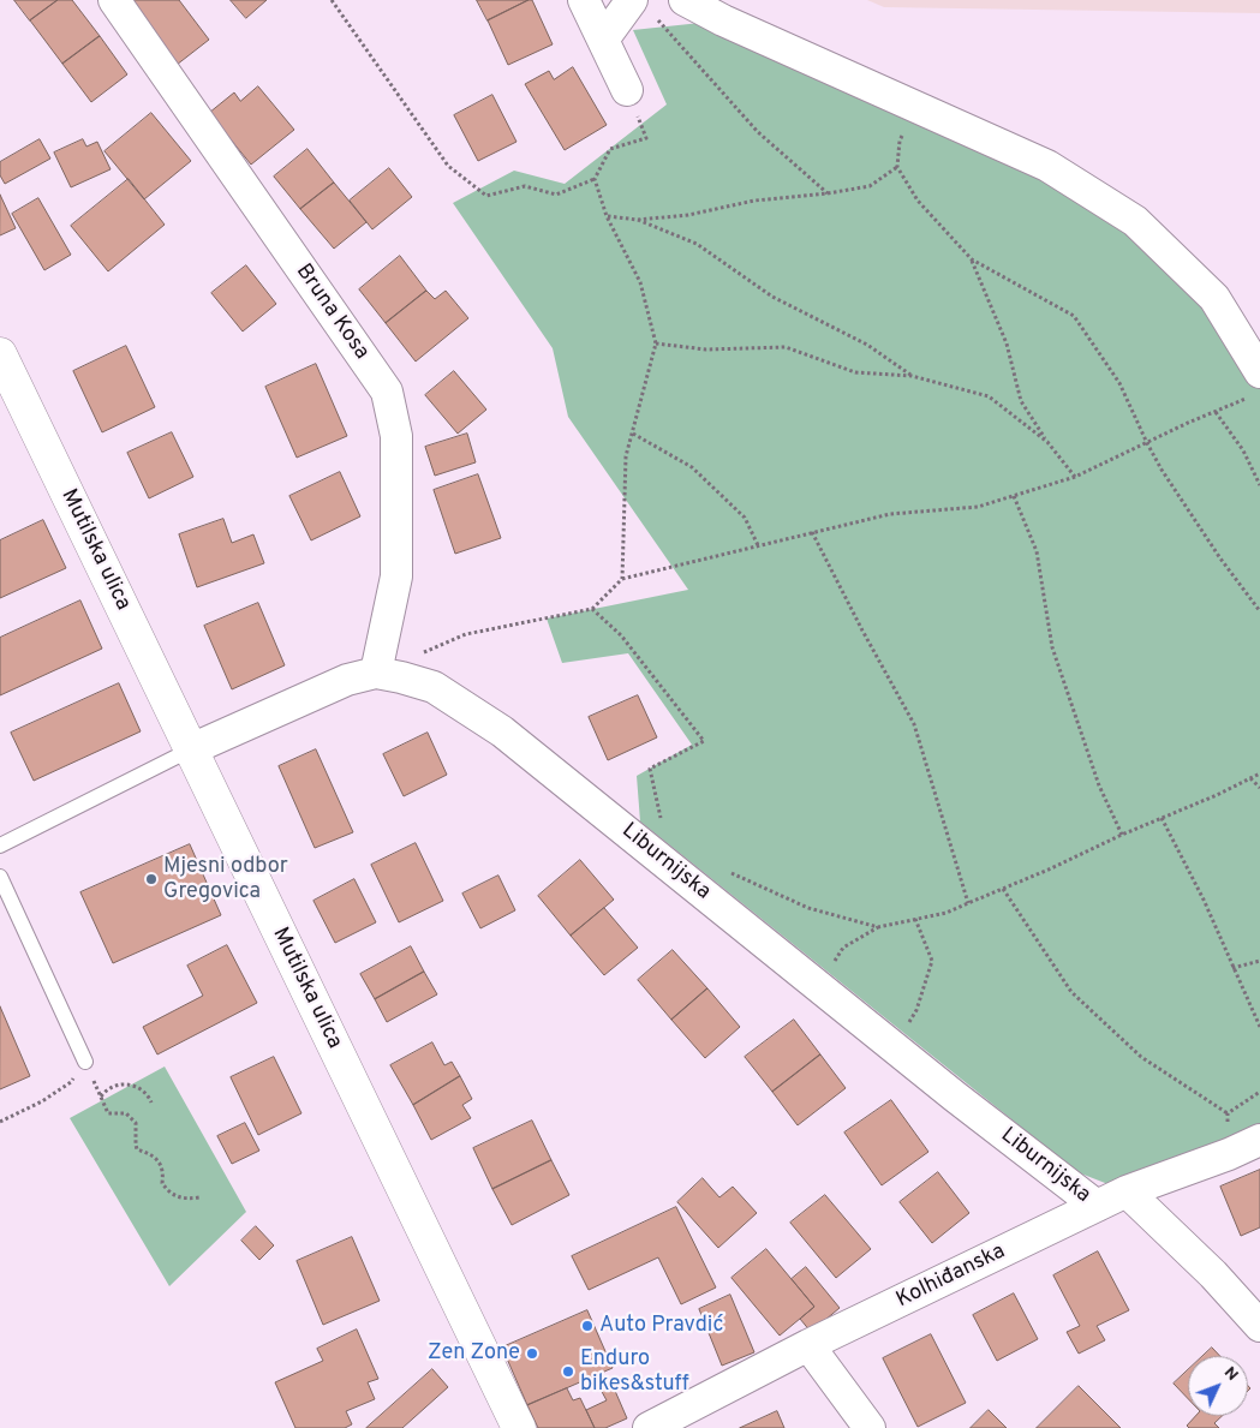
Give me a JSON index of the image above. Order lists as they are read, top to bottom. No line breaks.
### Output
{"streets":{"main road":["Mutilska ulica"],"street":["Bruna Kosa","Liburnijska","Kolhiđanska"]},"crossings":[["Bruna Kosa","Liburnijska"],["Mutilska ulica","Liburnijska"],["Liburnijska","Kolhiđanska"]],"places":["Mjesni odbor Gregovica","Auto Pravdić","Zen Zone","Enduro bikes&stuff"],"north":"top right"}
